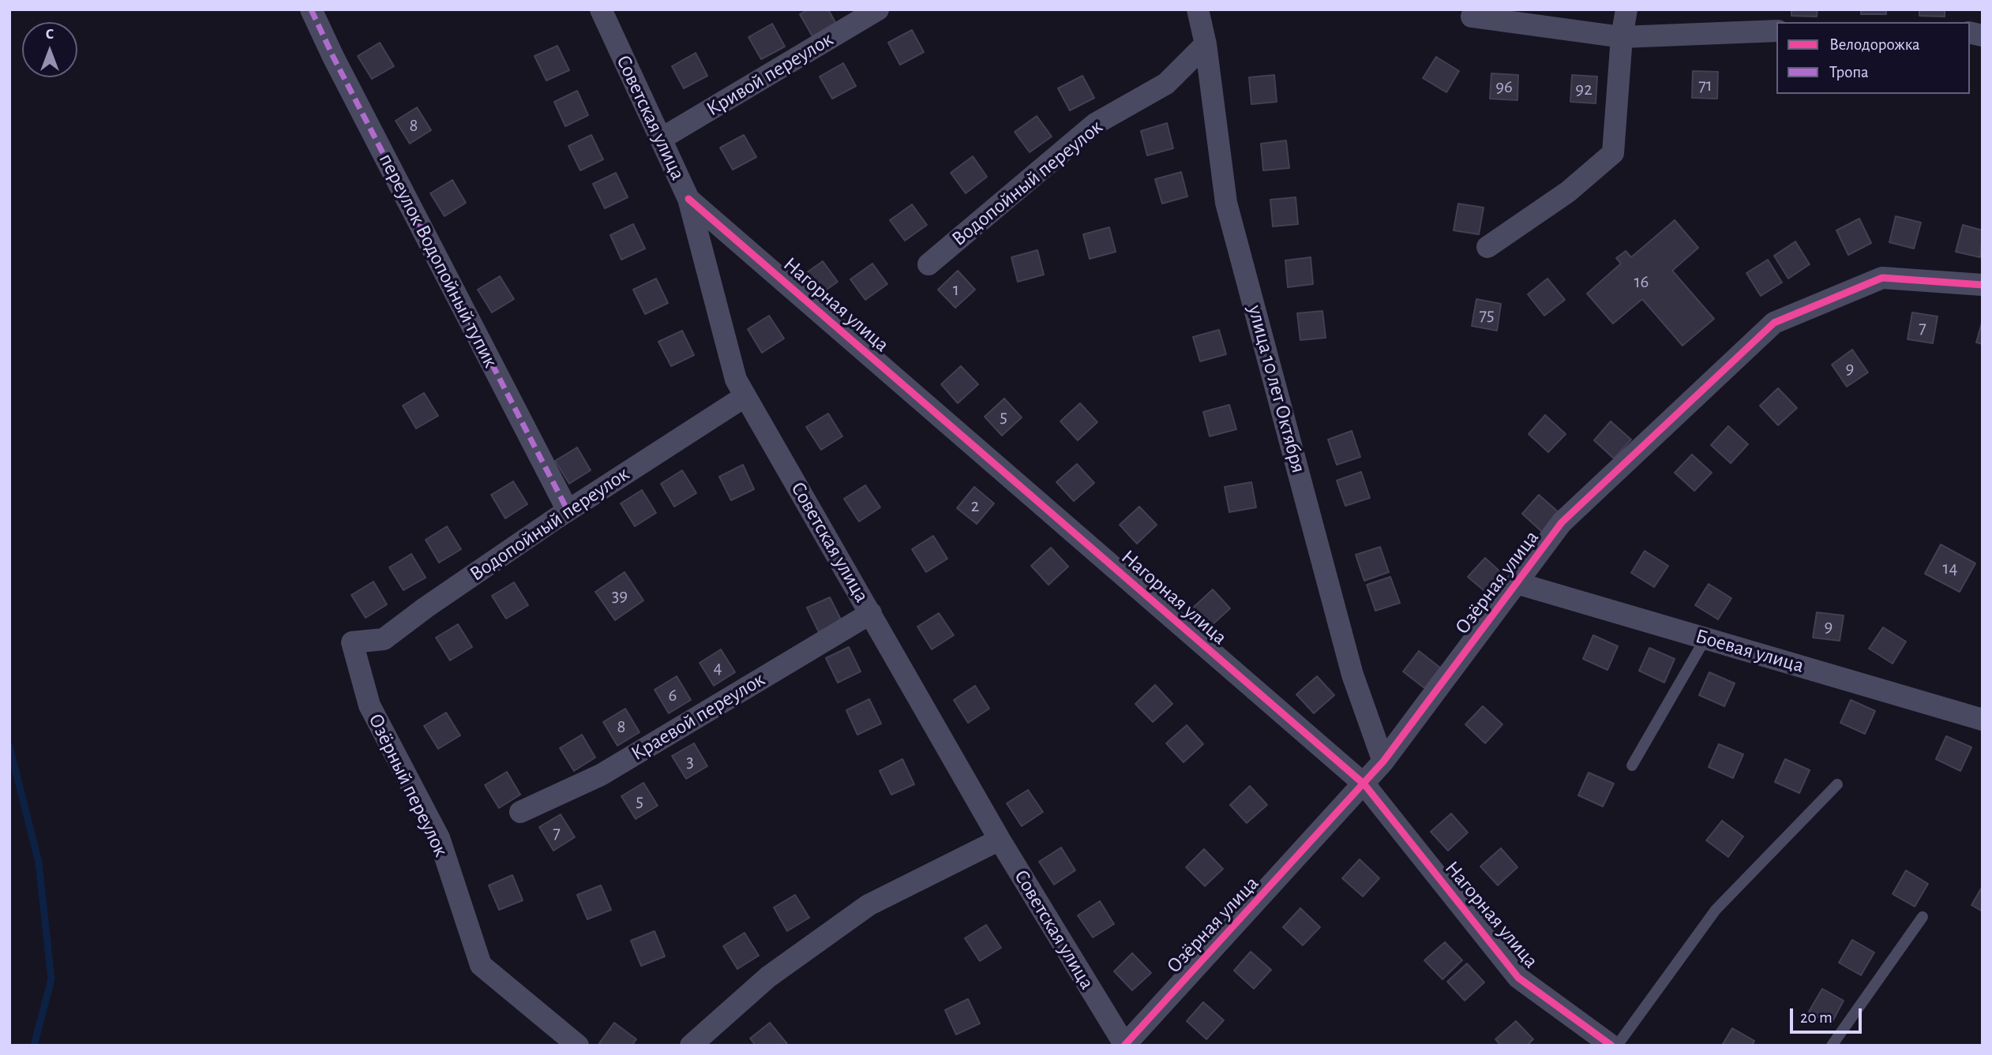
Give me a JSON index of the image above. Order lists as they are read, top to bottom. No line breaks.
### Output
{"streets":{"street":["Кривой переулок","Советская улица","Водопойный переулок","переулок Водопойный тупик","Нагорная улица","улица 10 лет Октября","Озёрная улица","Боевая улица","Краевой переулок","Озёрный переулок"]},"crossings":[["Кривой переулок","Советская улица"],["Советская улица","Водопойный переулок"],["Советская улица","Нагорная улица"],["Советская улица","Озёрная улица"],["Советская улица","Краевой переулок"],["Водопойный переулок","переулок Водопойный тупик"],["Водопойный переулок","улица 10 лет Октября"],["Водопойный переулок","Озёрный переулок"],["Нагорная улица","Озёрная улица"],["улица 10 лет Октября","Озёрная улица"],["Озёрная улица","Боевая улица"]],"house_numbers":["71","96","92","8","16","1","75","7","9","5","2","14","39","9","4","6","8","3","5","7"],"legend":["Велодорожка","Тропа"],"scale_bar":"20 m","north":"top"}
